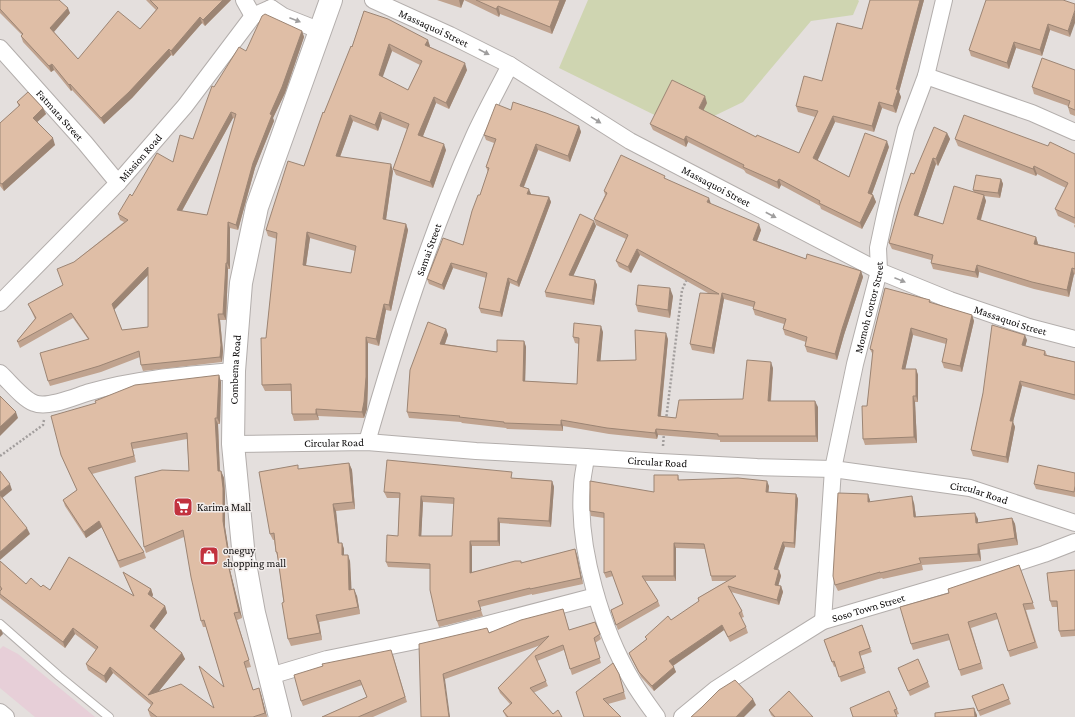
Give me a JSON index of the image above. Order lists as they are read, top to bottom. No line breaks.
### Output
{"streets":{"street":["Massaquoi Street","Fatmata Street","Mission Road","Samai Street","Momoh Gottor Street","Combema Road","Circular Road","Soso Town Street"]},"crossings":[["Massaquoi Street","Samai Street"],["Massaquoi Street","Momoh Gottor Street"],["Fatmata Street","Mission Road"],["Samai Street","Circular Road"],["Momoh Gottor Street","Circular Road"],["Momoh Gottor Street","Soso Town Street"],["Combema Road","Circular Road"]],"one_way":["Massaquoi Street"],"places":{"supermarket":["Karima Mall"],"shop":["oneguy shopping mall"]}}
